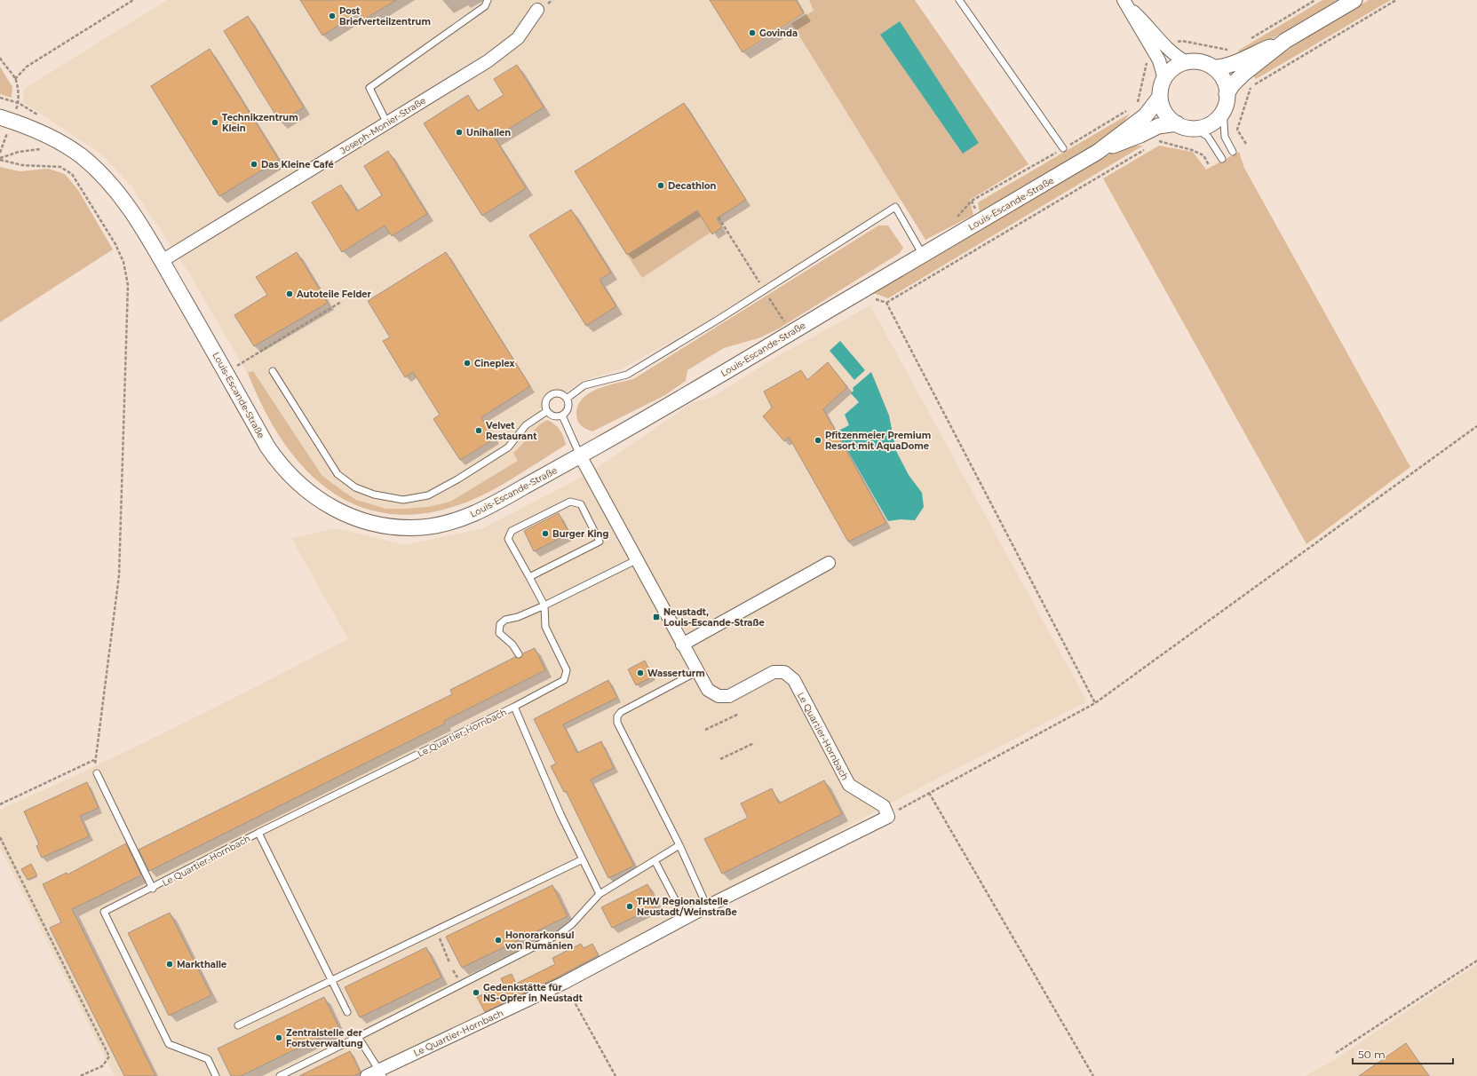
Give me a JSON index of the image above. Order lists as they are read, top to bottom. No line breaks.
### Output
{"streets":{"street":["Joseph-Monier-Straße","Louis-Escande-Straße","Le Quartier-Hornbach"]},"crossings":[["Joseph-Monier-Straße","Louis-Escande-Straße"],["Louis-Escande-Straße","Le Quartier-Hornbach"]],"places":{"other":["Post Briefverteilzentrum","Govinda","Technikzentrum Klein","Unihallen","Das Kleine Café","Decathlon","Autoteile Felder","Cineplex","Velvet Restaurant","Pfitzenmeier Premium Resort mit AquaDome","Burger King","Wasserturm","THW Regionalstelle Neustadt/Weinstraße","Honorarkonsul von Rumänien","Markthalle","Gedenkstätte für NS-Opfer in Neustadt","Zentralstelle der Forstverwaltung"],"transit":["Neustadt, Louis-Escande-Straße"]},"scale_bar":"50 m"}
